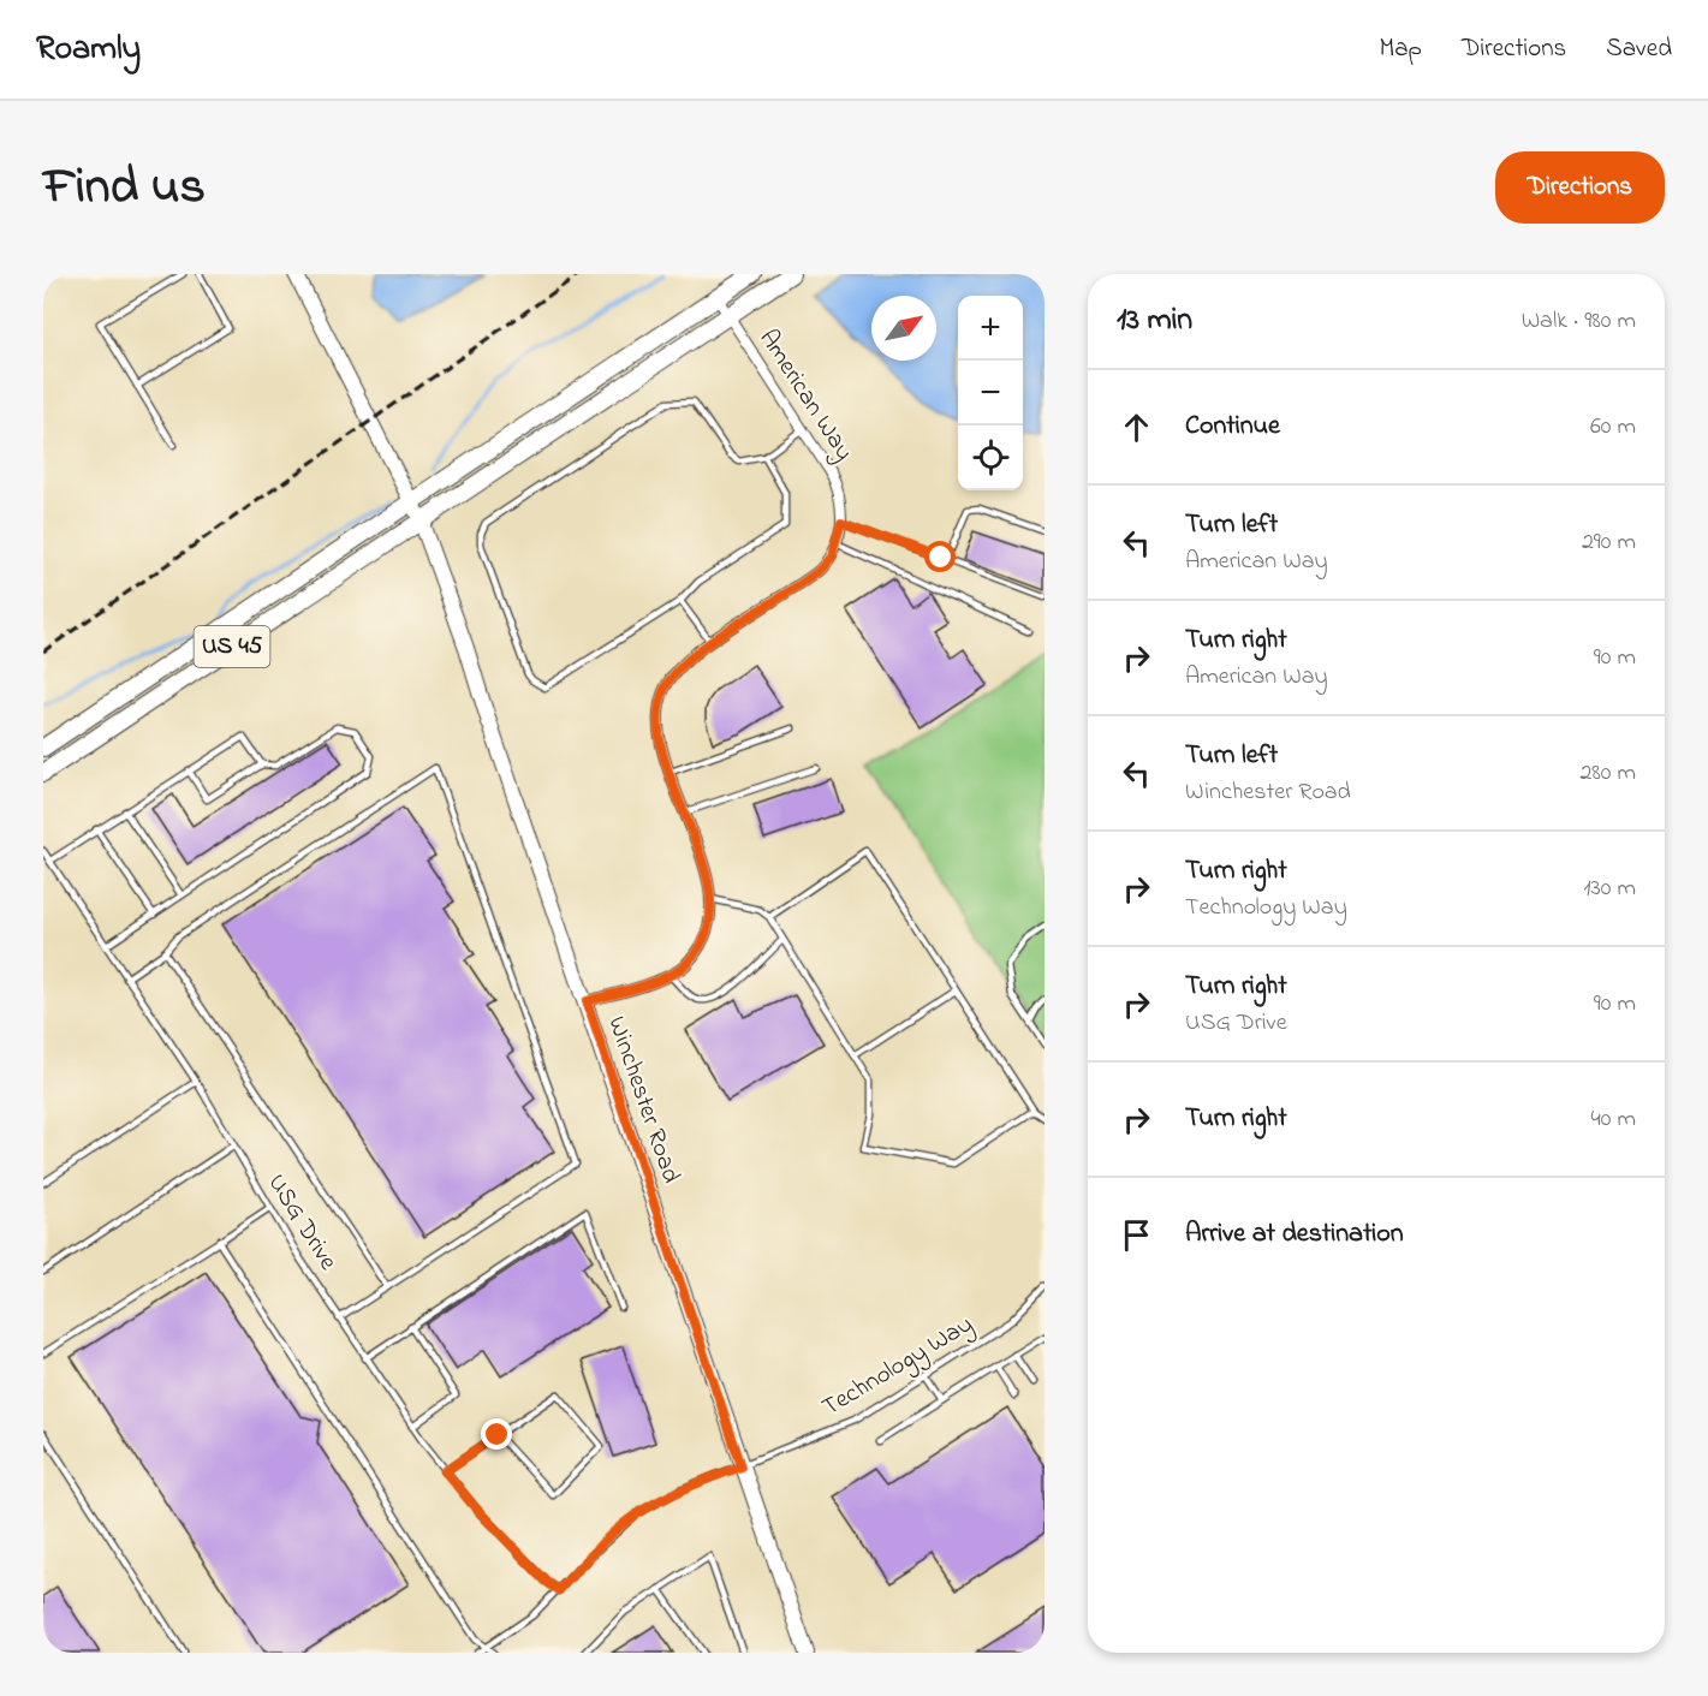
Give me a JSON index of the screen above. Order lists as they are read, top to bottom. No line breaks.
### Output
{"streets":{"main road":["US 45","Winchester Road"],"street":["American Way"],"lane":["USG Drive","Technology Way"]},"crossings":[["American Way","US 45"],["American Way","Winchester Road"],["US 45","Winchester Road"],["Winchester Road","Technology Way"],["USG Drive","Technology Way"]],"north":"top right","page":{"header":"Roamly","nav":["Map","Directions","Saved"],"title":"Find us","buttons":"Directions","heading":["13 min","Walk · 980 m"],"map_buttons":["+","−"],"list":[["Continue","60 m"],["Turn left","American Way","290 m"],["Turn right","American Way","90 m"],["Turn left","Winchester Road","280 m"],["Turn right","Technology Way","130 m"],["Turn right","USG Drive","90 m"],["Turn right","40 m"],"Arrive at destination"]}}
